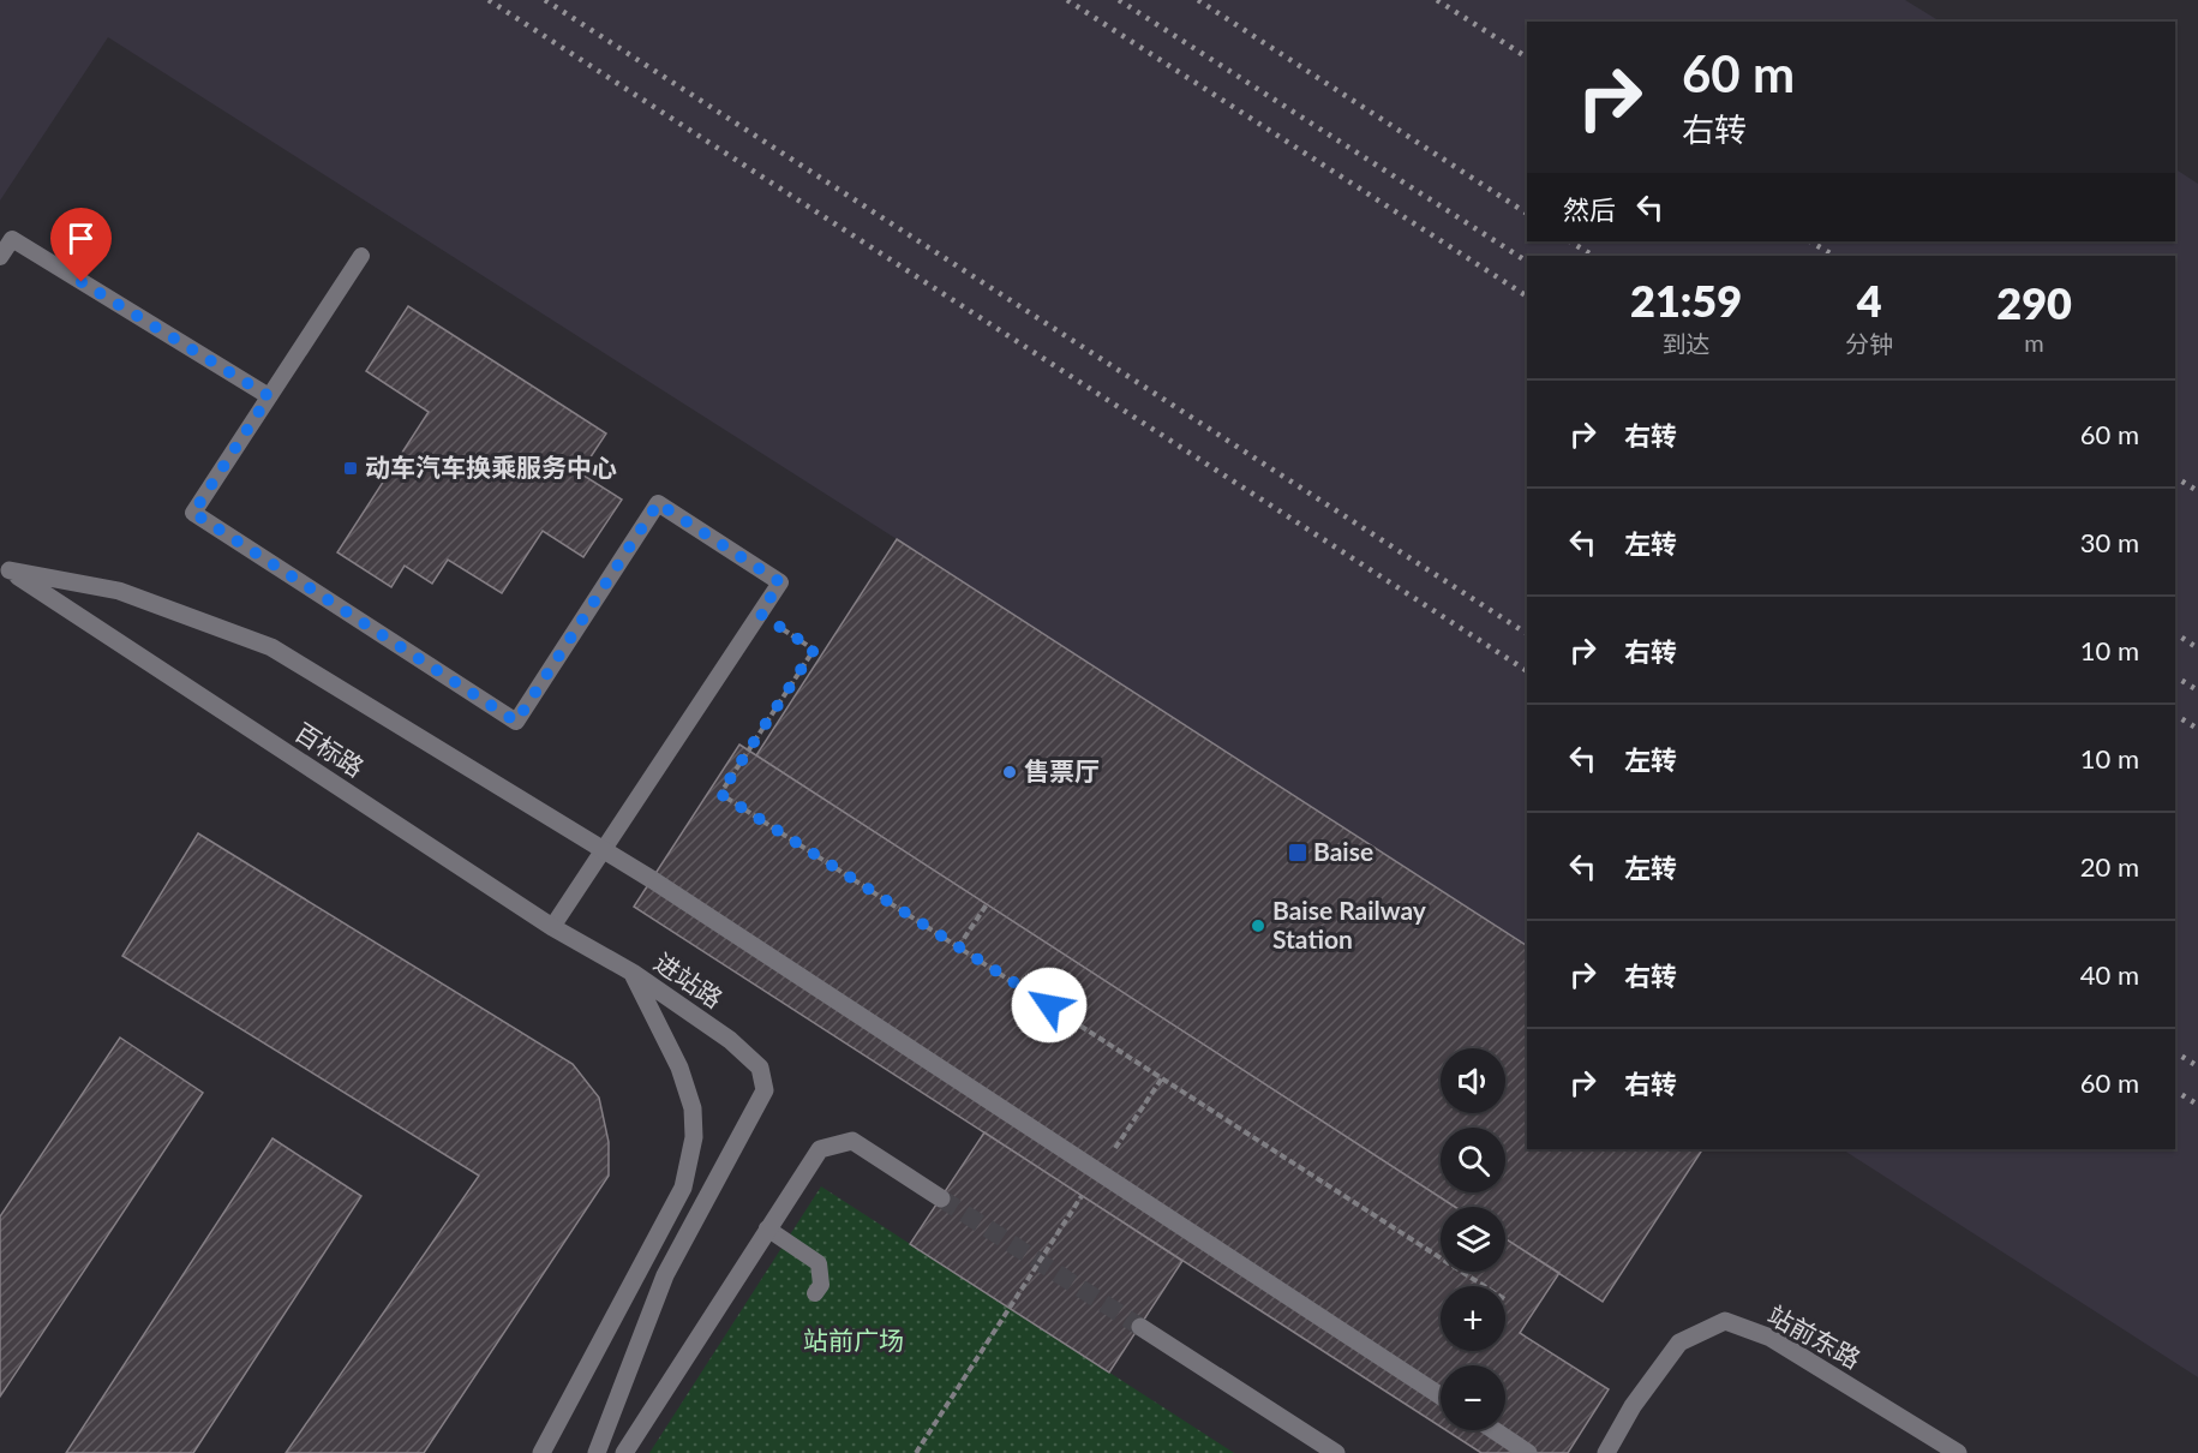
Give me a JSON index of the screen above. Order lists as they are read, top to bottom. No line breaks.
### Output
{"streets":{"street":["百标路","进站路","站前东路"]},"crossings":[["百标路","进站路"]],"parks":["站前广场"],"places":{"transit":["动车汽车换乘服务中心","Baise"],"other":["售票厅","Baise Railway Station"]},"page":{"turn":["60 m","右转"],"then":"然后","eta":["21:59","到达","4","分钟","290","m"],"list":[{"name":"右转","value":"60 m"},{"name":"左转","value":"30 m"},{"name":"右转","value":"10 m"},{"name":"左转","value":"10 m"},{"name":"左转","value":"20 m"},{"name":"右转","value":"40 m"},{"name":"右转","value":"60 m"}],"map_buttons":["+","−"]}}
